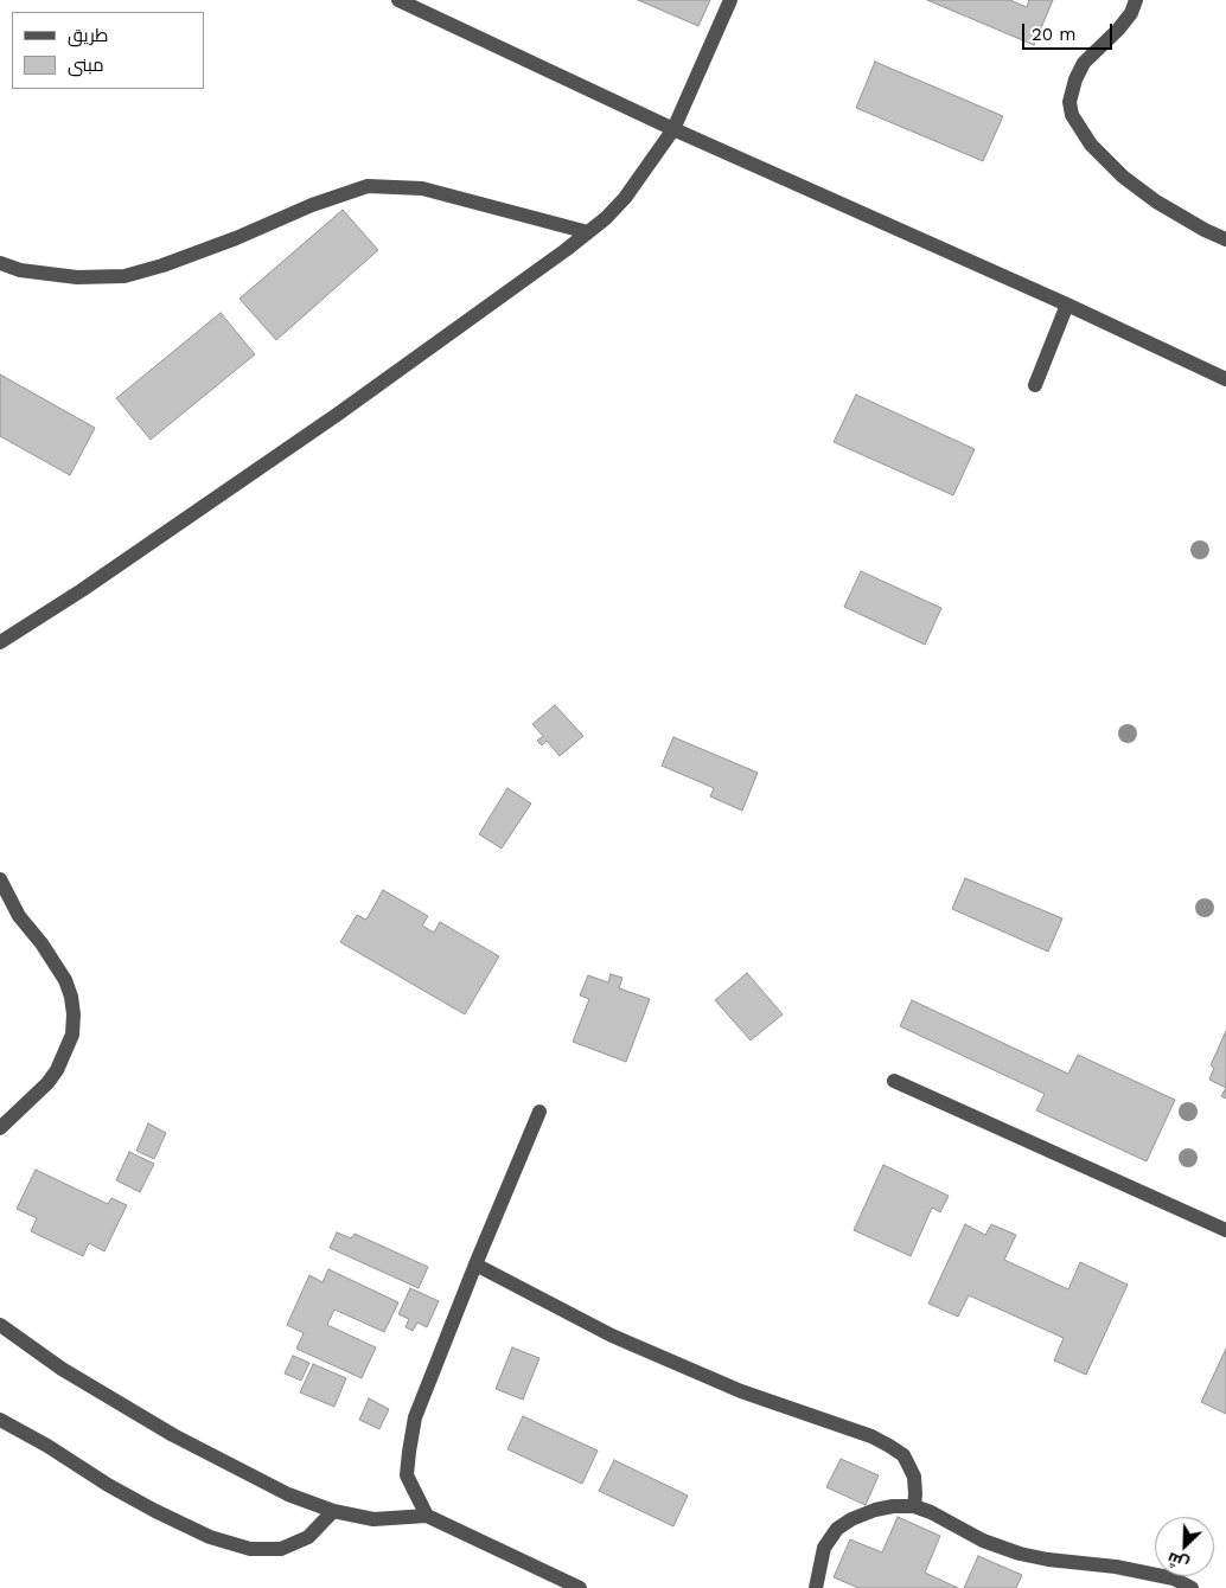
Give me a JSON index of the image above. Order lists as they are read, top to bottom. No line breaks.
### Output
{"legend":["طريق","مبنى"],"scale_bar":"20 m","north":"bottom left"}
